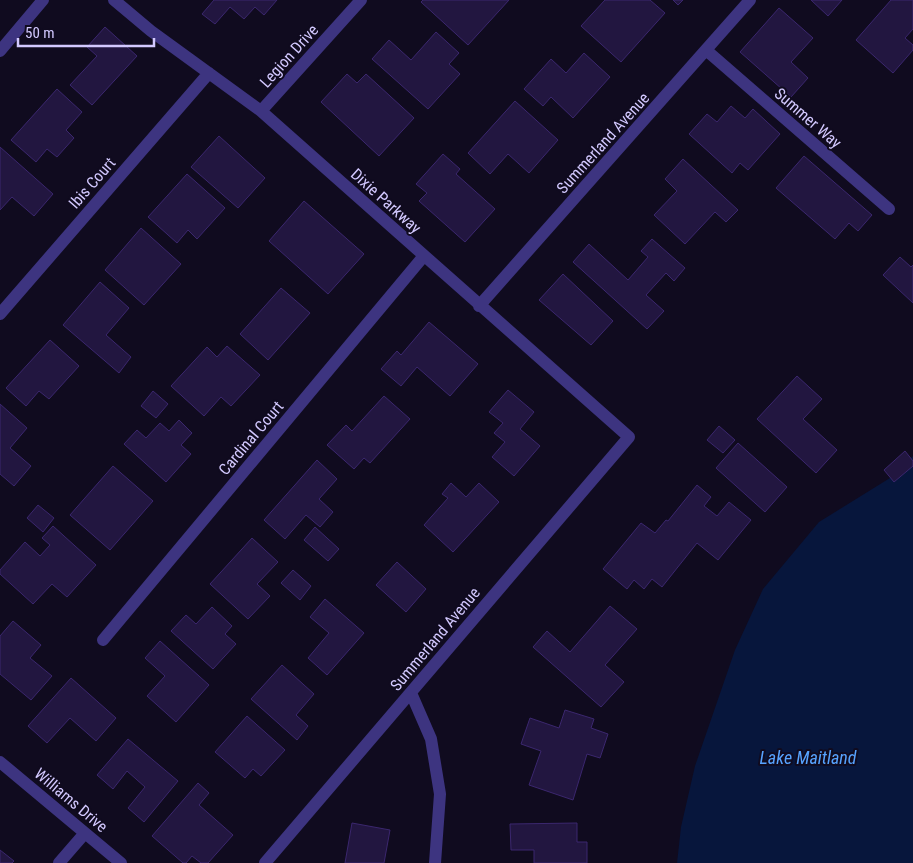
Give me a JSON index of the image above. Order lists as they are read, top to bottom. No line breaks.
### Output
{"streets":{"street":["Legion Drive","Summer Way","Summerland Avenue","Ibis Court","Dixie Parkway","Cardinal Court","Williams Drive"]},"crossings":[["Legion Drive","Dixie Parkway"],["Summer Way","Summerland Avenue"],["Summerland Avenue","Dixie Parkway"],["Ibis Court","Dixie Parkway"],["Dixie Parkway","Cardinal Court"]],"water":["Lake Maitland"],"scale_bar":"50 m"}
